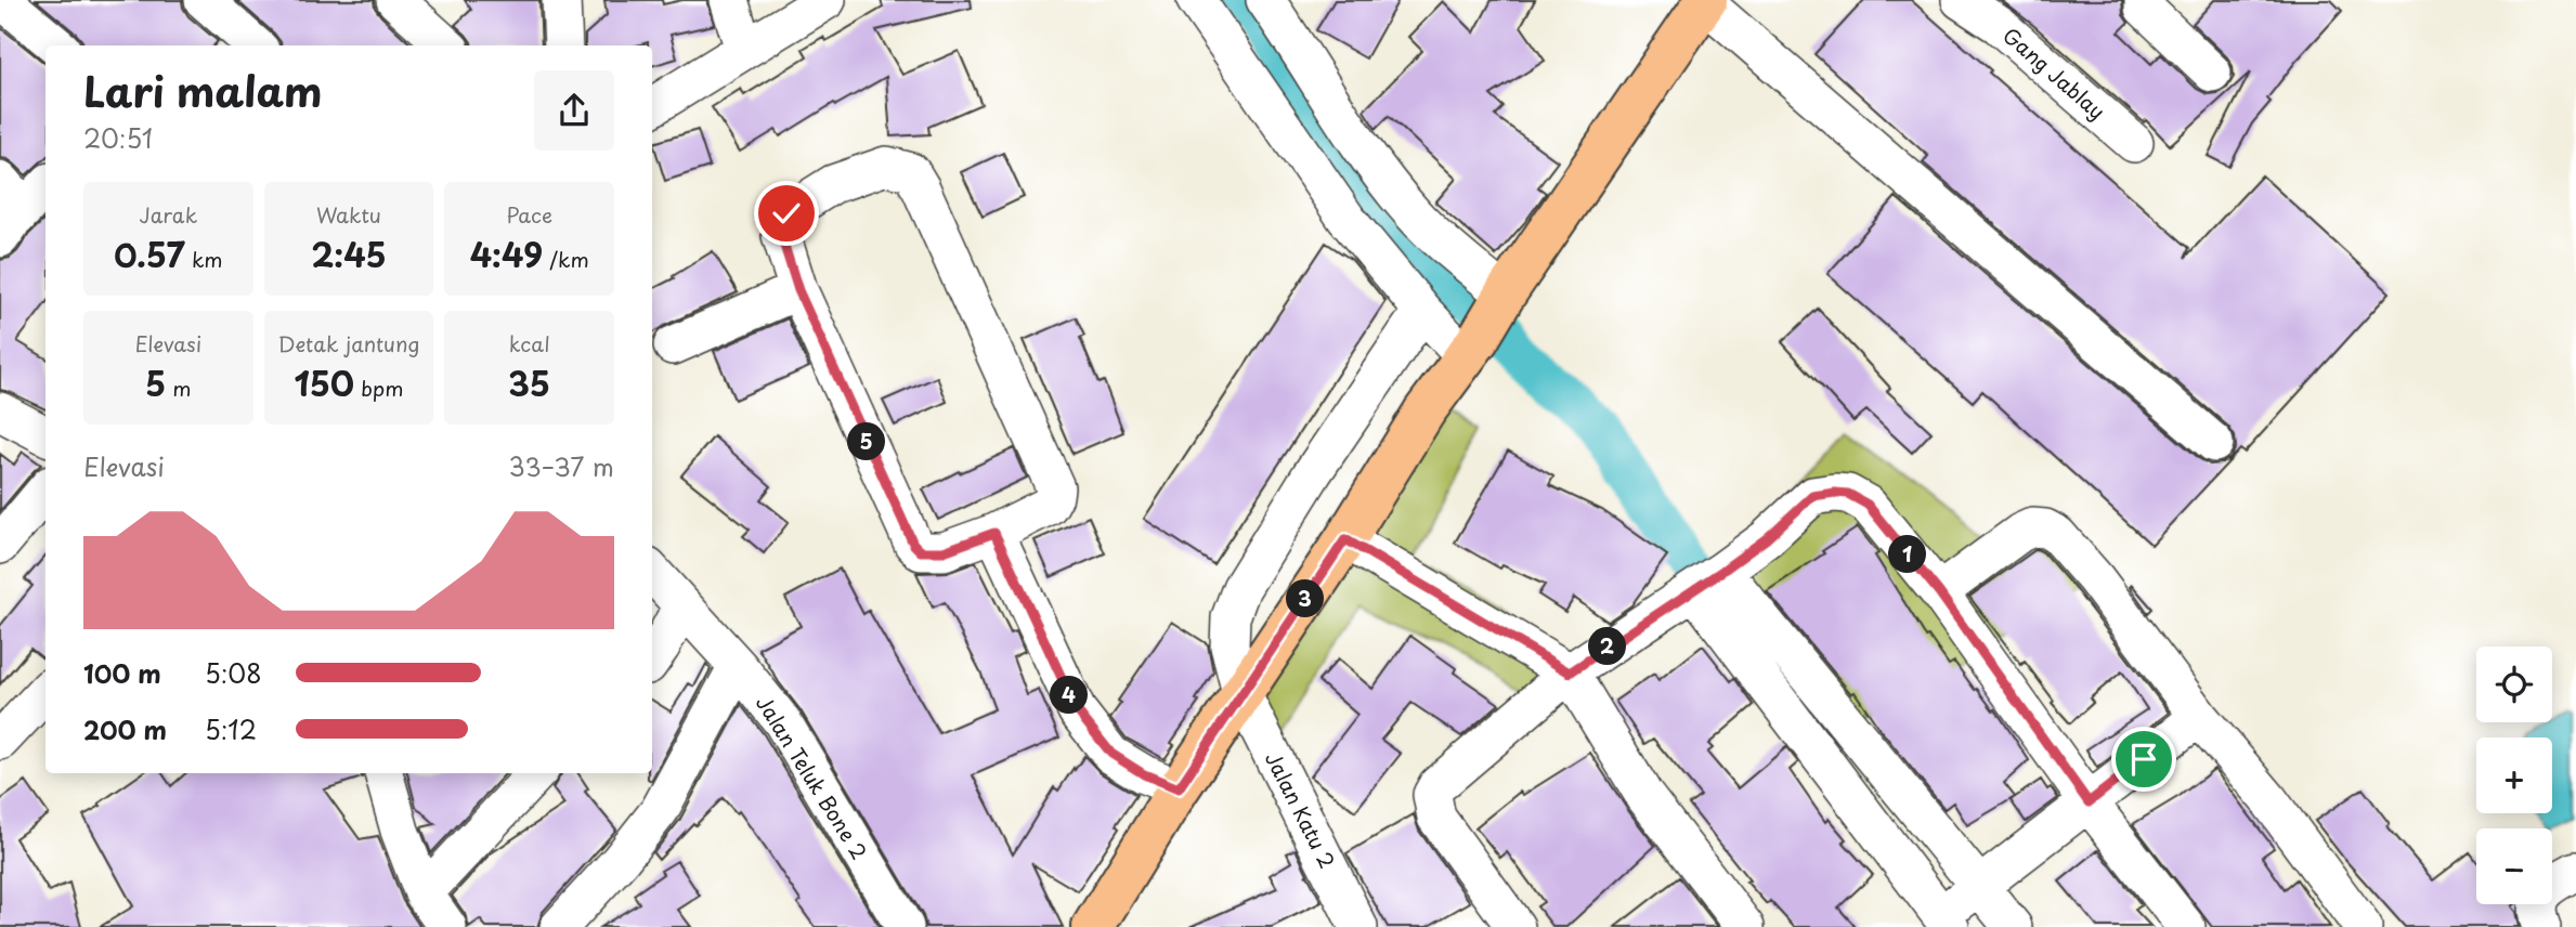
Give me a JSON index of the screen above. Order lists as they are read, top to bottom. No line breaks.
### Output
{"streets":{"street":["Gang Jablay","Jalan Teluk Bone 2","Jalan Katu 2"]},"page":{"heading":["Lari malam","20:51"],"stats":[["Jarak","0.57 km"],["Waktu","2:45"],["Pace","4:49 /km"],["Elevasi","5 m"],["Detak jantung","150 bpm"],["kcal","35"]],"pins":["5","1","3","2","4"],"chart":["Elevasi","33–37 m"],"list":[{"name":"100 m","note":"5:08"},{"name":"200 m","note":"5:12"}],"map_buttons":["+","−"]}}
